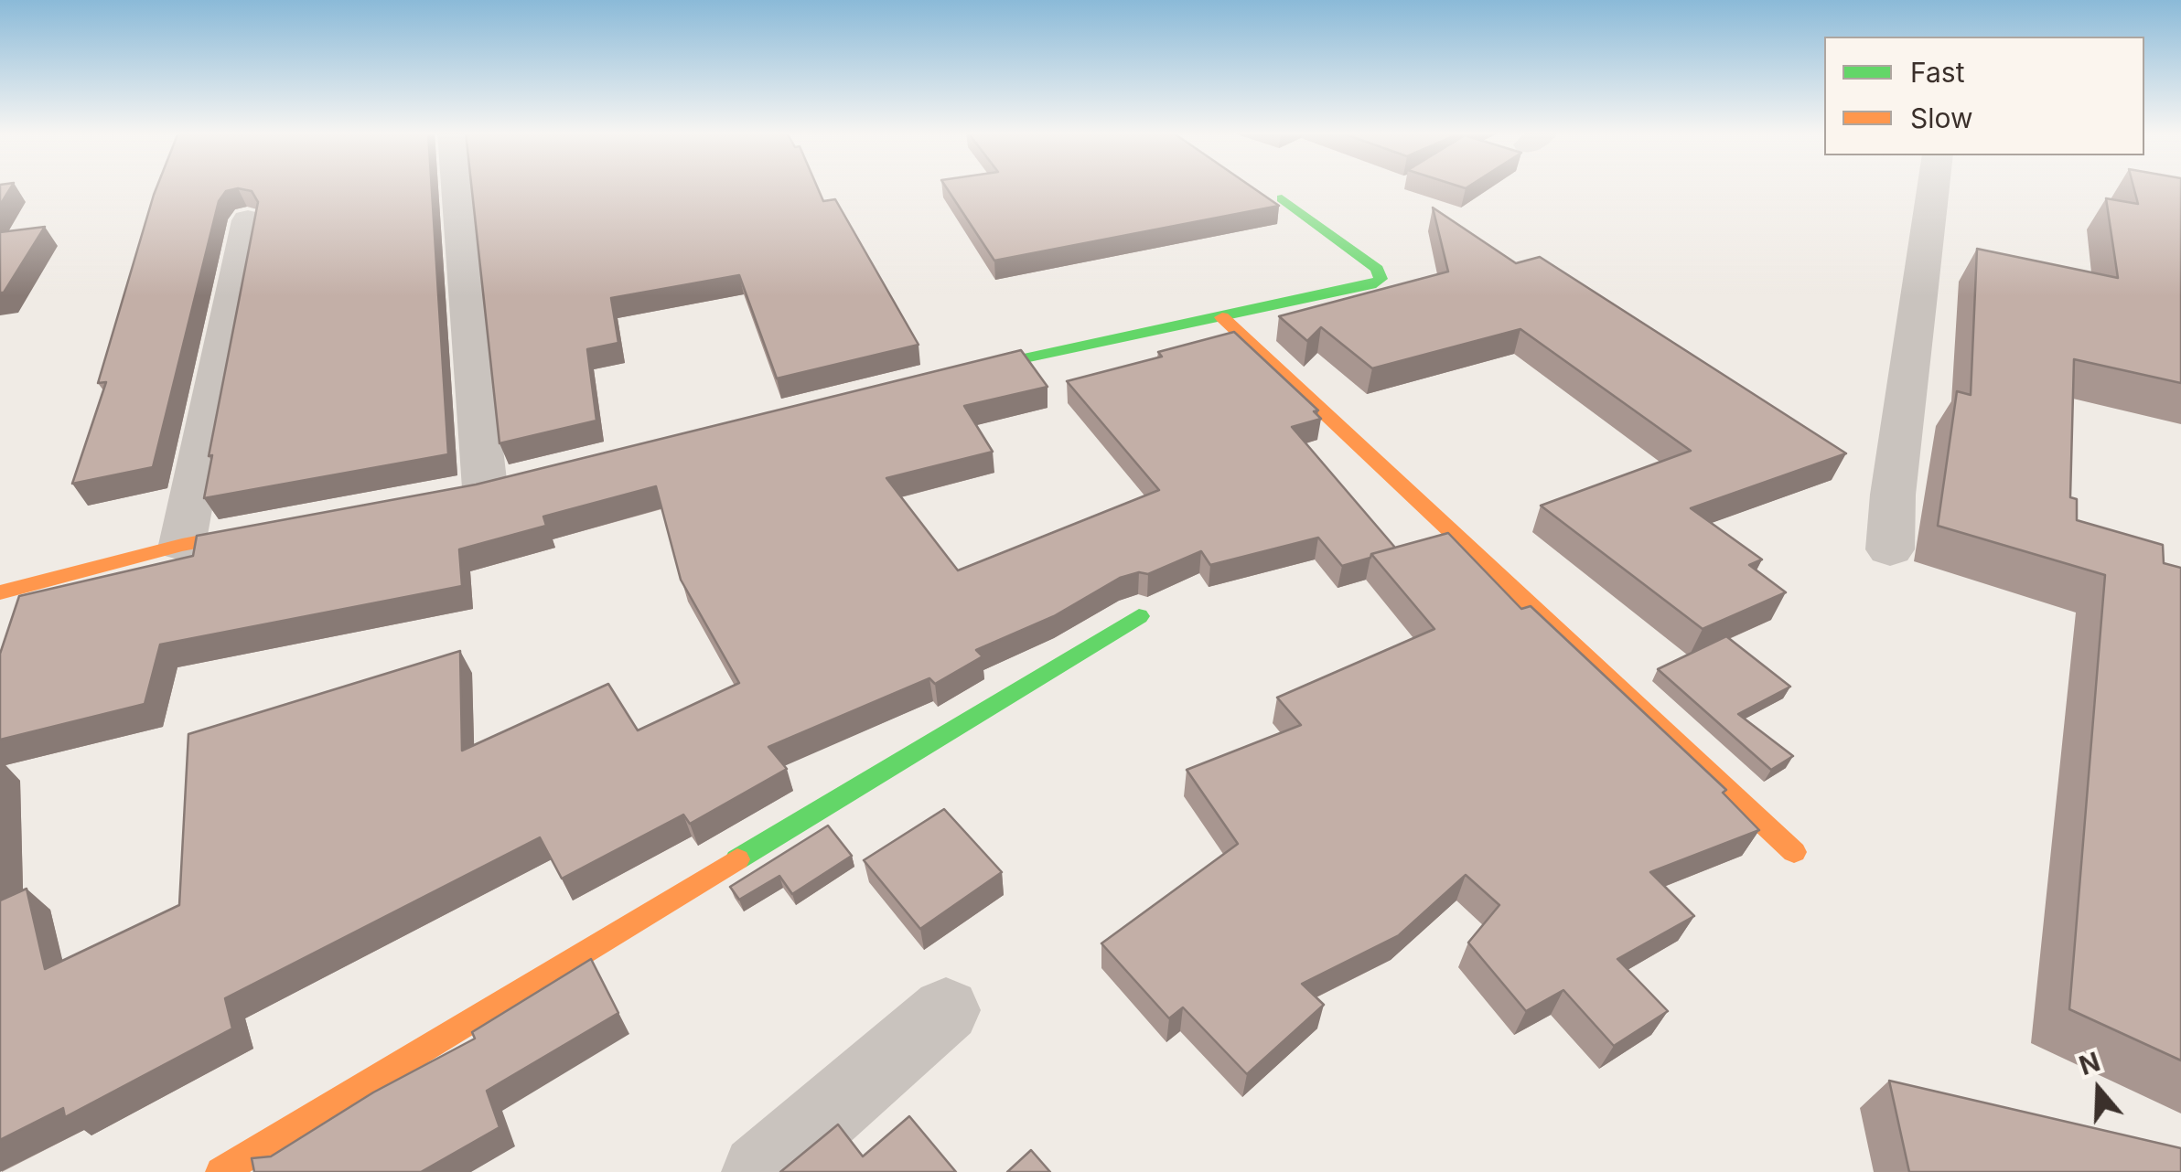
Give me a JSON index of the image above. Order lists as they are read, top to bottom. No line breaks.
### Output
{"legend":["Fast","Slow"],"north":"top"}
